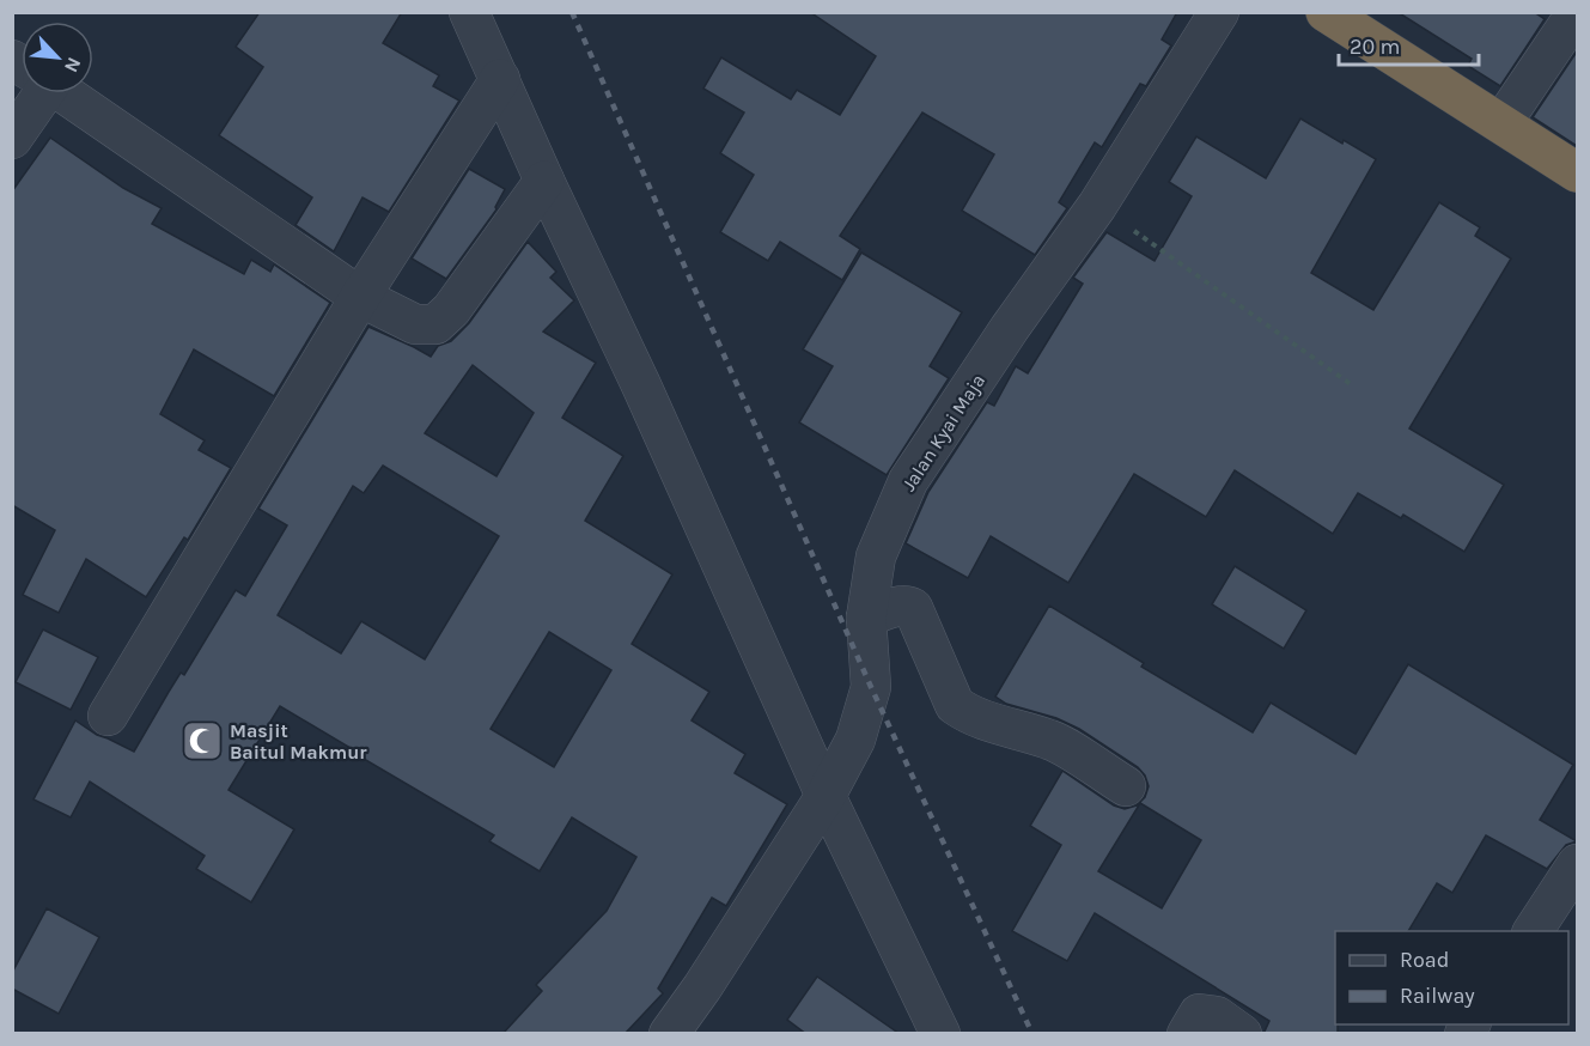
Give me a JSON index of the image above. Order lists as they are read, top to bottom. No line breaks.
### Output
{"streets":{"street":["Jalan Kyai Maja"]},"places":{"mosque":["Masjit Baitul Makmur"]},"legend":["Road","Railway"],"scale_bar":"20 m","north":"bottom right"}
